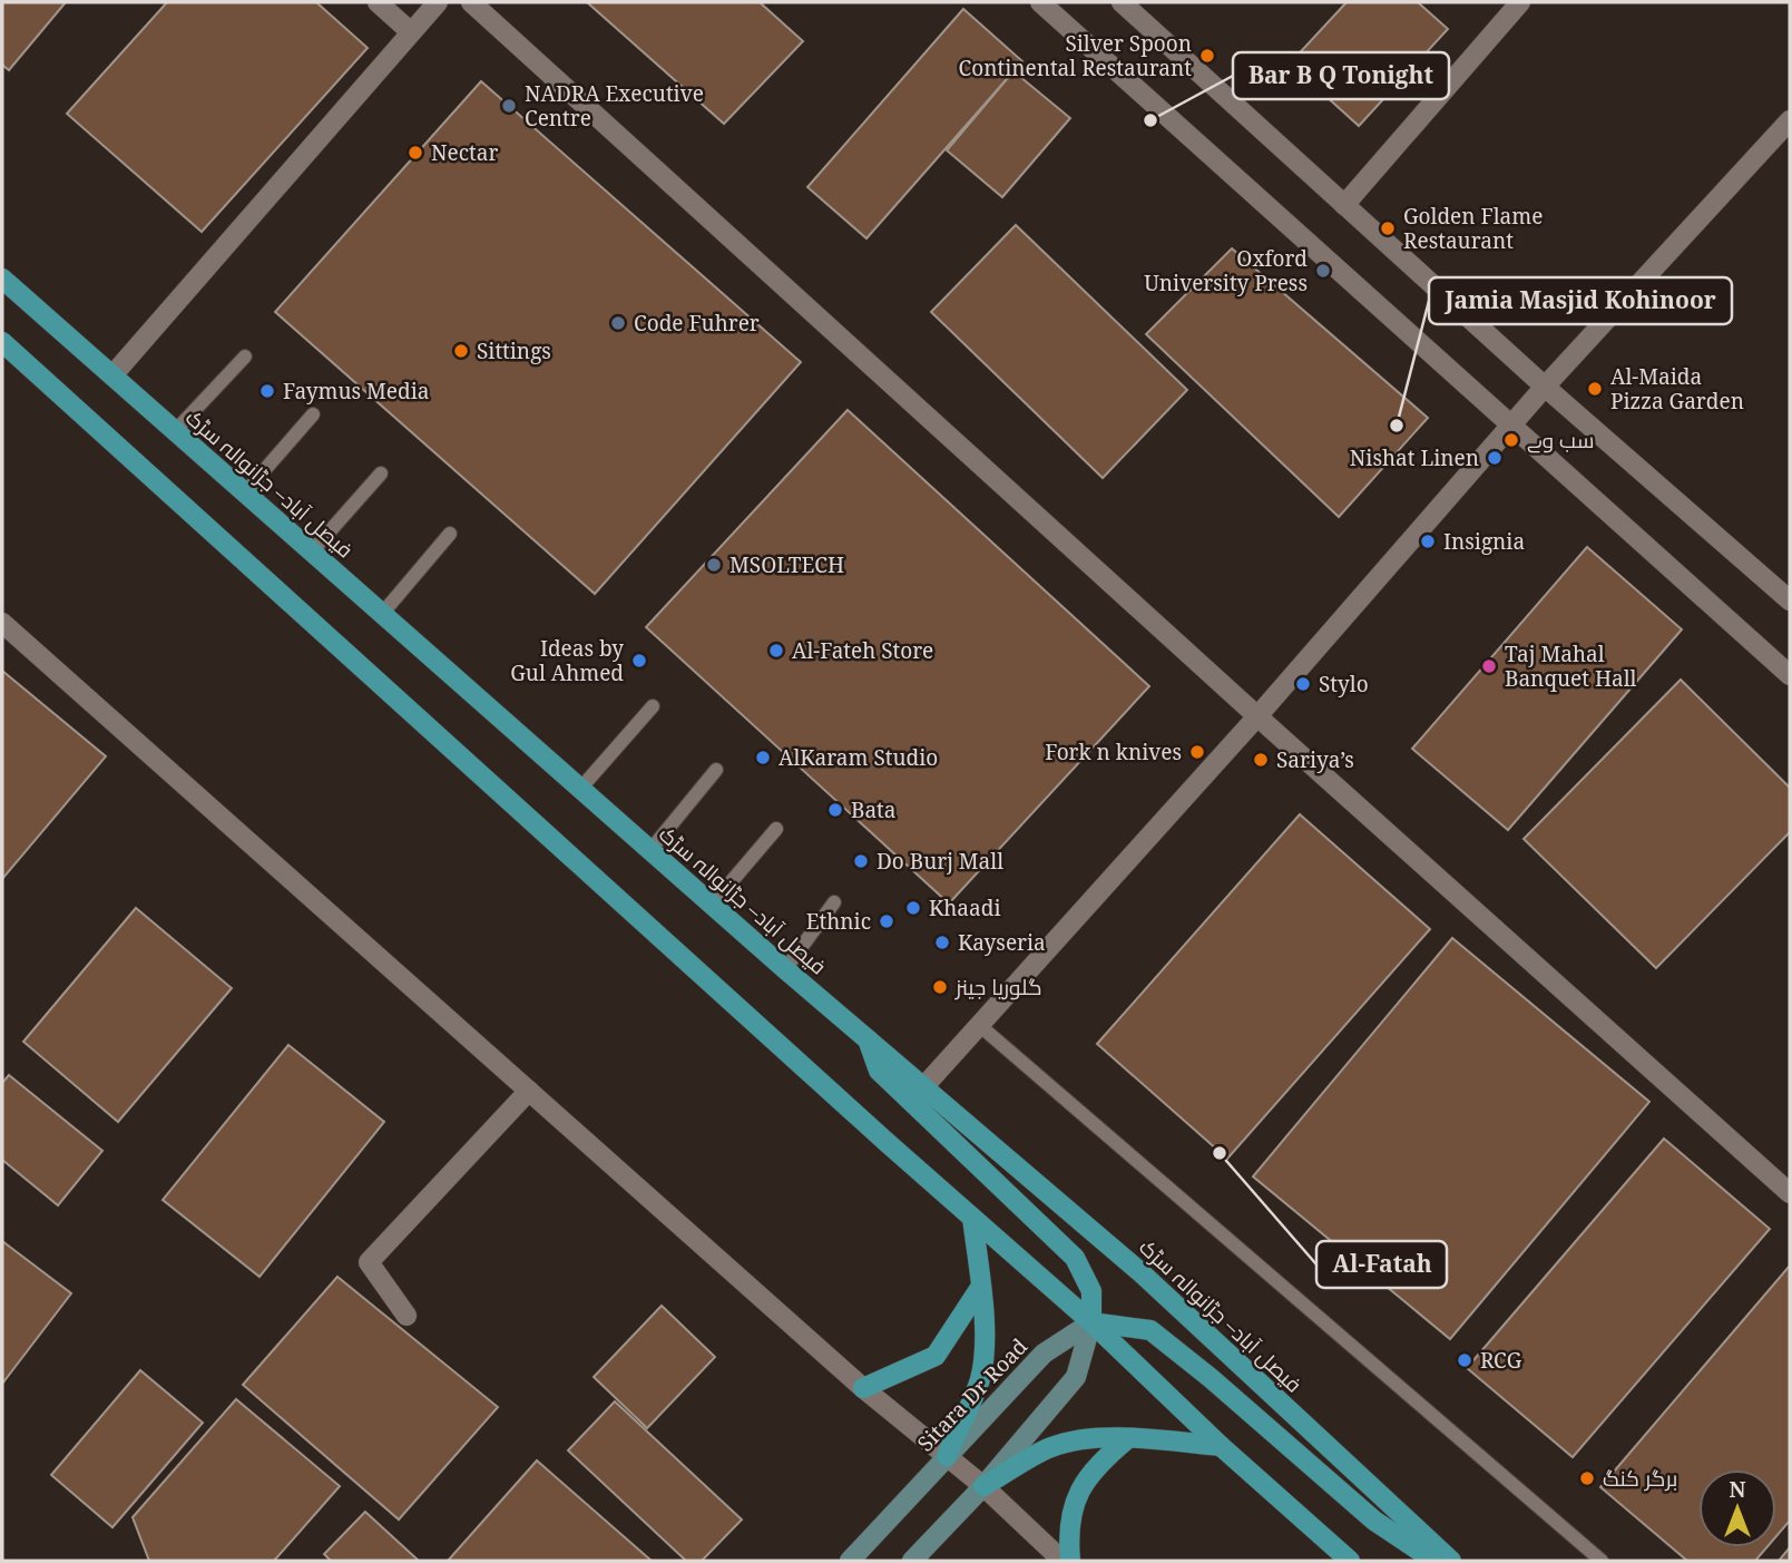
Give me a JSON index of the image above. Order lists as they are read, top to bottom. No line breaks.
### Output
{"streets":{"main road":["فیصل آباد– جڑانوالہ سڑک"],"street":["Sitara Dr Road"]},"places":["Silver Spoon Continental Restaurant","NADRA Executive Centre","Bar B Q Tonight","Nectar","Golden Flame Restaurant","Oxford University Press","Code Fuhrer","Sittings","Al-Maida Pizza Garden","Faymus Media","Jamia Masjid Kohinoor","سب وے","Nishat Linen","Insignia","MSOLTECH","Al-Fateh Store","Ideas by Gul Ahmed","Taj Mahal Banquet Hall","Stylo","Fork n knives","AlKaram Studio","Sariya’s","Bata","Do Burj Mall","Khaadi","Ethnic","Kayseria","گلوریا جینز","Al-Fatah","RCG","برگر کنگ"],"north":"top"}
